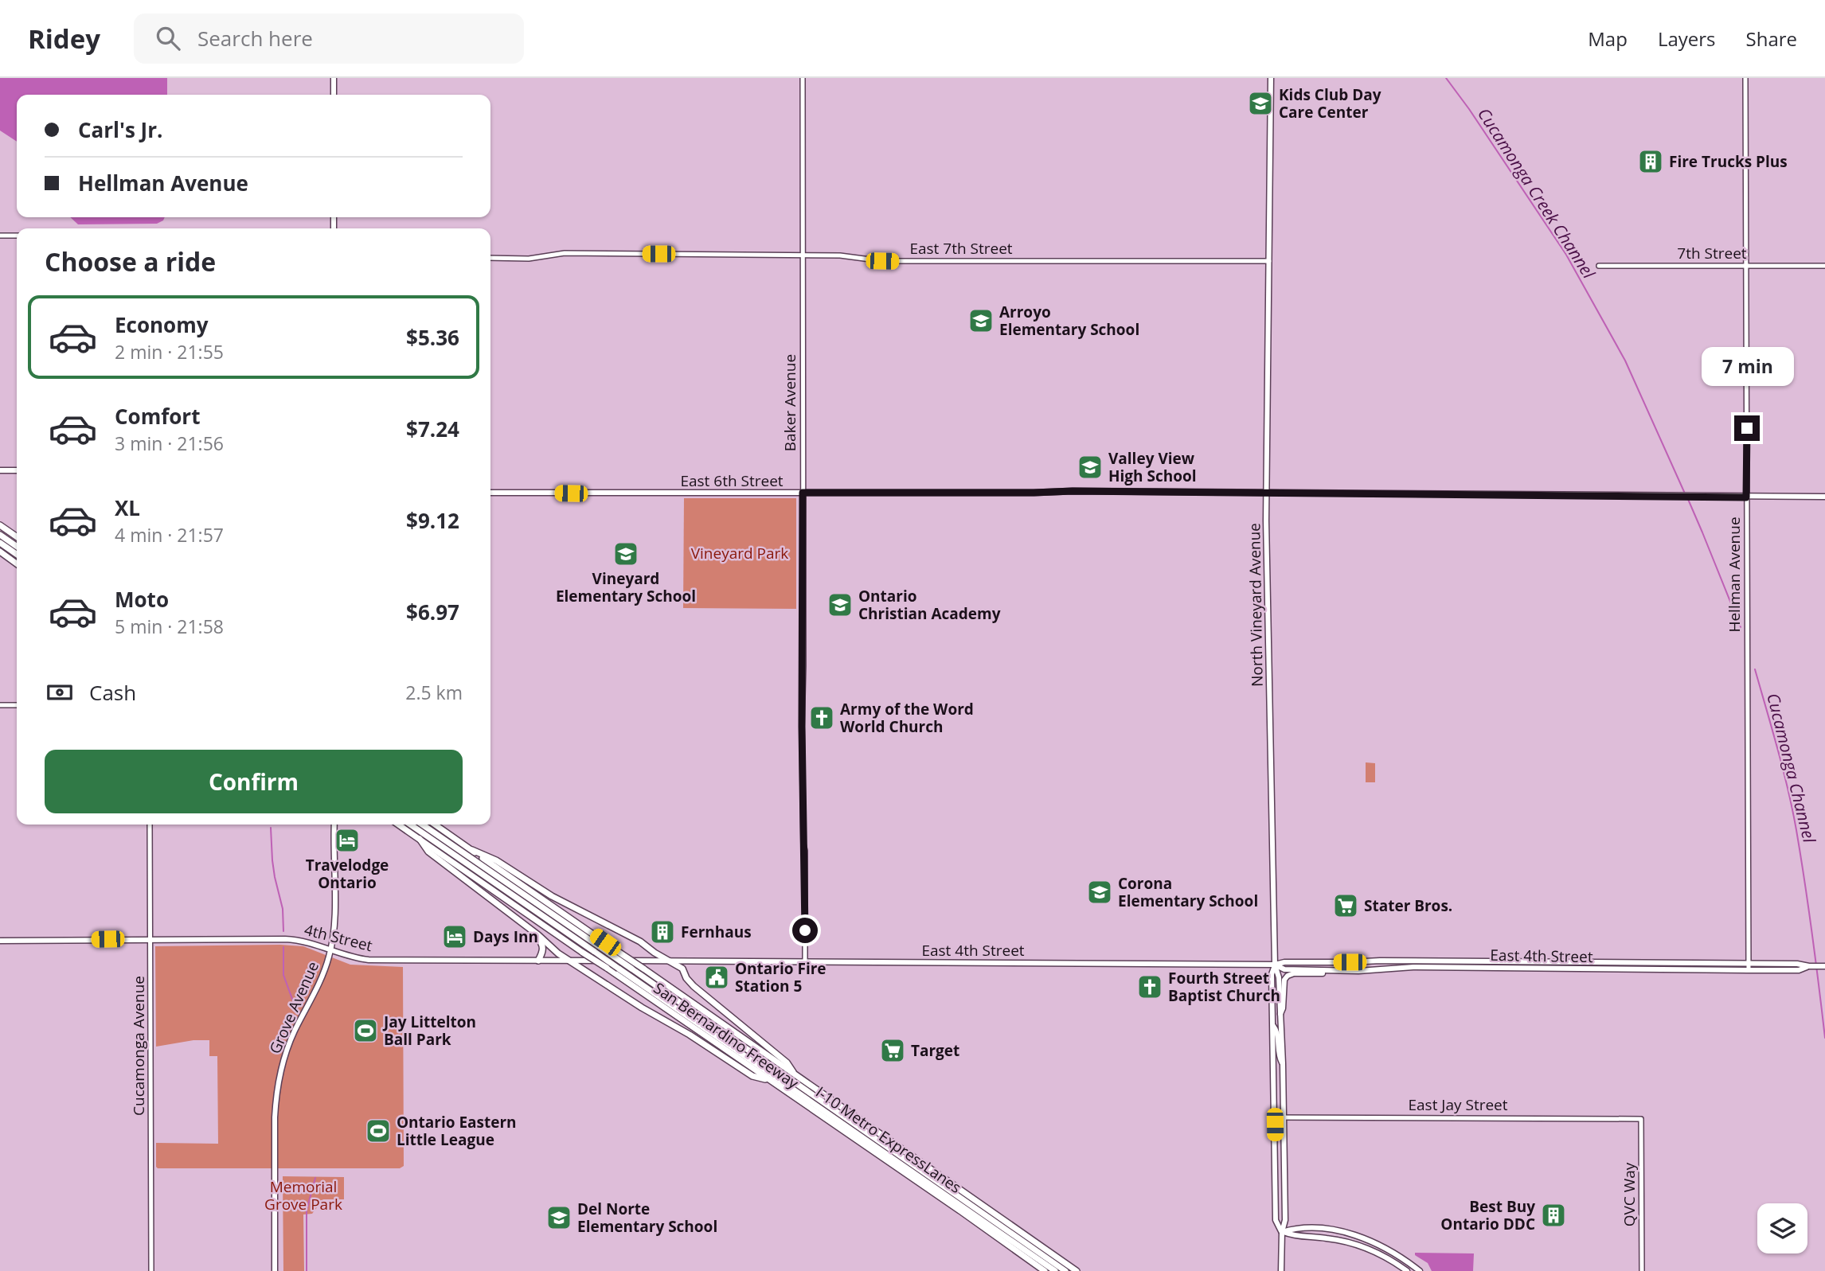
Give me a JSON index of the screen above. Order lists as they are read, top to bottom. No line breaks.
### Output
{"streets":{"highway":["San Bernardino Freeway","I-10 Metro ExpressLanes"],"main road":["East 6th Street","North Vineyard Avenue","4th Street","East 4th Street","Grove Avenue"],"street":["East 7th Street","7th Street","Baker Avenue","Hellman Avenue","Cucamonga Avenue","East Jay Street","QVC Way"]},"crossings":[["East 7th Street","Baker Avenue"],["East 7th Street","North Vineyard Avenue"],["7th Street","Hellman Avenue"],["Baker Avenue","East 6th Street"],["Baker Avenue","East 4th Street"],["East 6th Street","Hellman Avenue"],["East 6th Street","North Vineyard Avenue"],["Hellman Avenue","East 4th Street"],["North Vineyard Avenue","East 4th Street"],["North Vineyard Avenue","East Jay Street"],["4th Street","East 4th Street"],["4th Street","Grove Avenue"],["4th Street","Cucamonga Avenue"],["East Jay Street","QVC Way"]],"water":["Cucamonga Creek Channel","Cucamonga Channel"],"parks":["Vineyard Park","Memorial Grove Park"],"places":{"school or university":["Kids Club Day Care Center","Arroyo Elementary School","Valley View High School","Vineyard Elementary School","Ontario Christian Academy","Corona Elementary School","Del Norte Elementary School"],"building":["Fire Trucks Plus","Fernhaus","Best Buy Ontario DDC"],"church":["Army of the Word World Church","Fourth Street Baptist Church"],"hotel":["Travelodge Ontario","Days Inn"],"supermarket":["Stater Bros.","Target"],"public building":["Ontario Fire Station 5"],"sports":["Jay Littelton Ball Park","Ontario Eastern Little League"]},"page":{"header":"Ridey","search":"Search here","nav":["Map","Layers","Share"],"banner":["Carl's Jr.","Hellman Avenue"],"heading":"Choose a ride","list":[{"name":"Economy","note":"2 min · 21:55","value":"$5.36"},{"name":"Comfort","note":"3 min · 21:56","value":"$7.24"},{"name":"XL","note":"4 min · 21:57","value":"$9.12"},{"name":"Moto","note":"5 min · 21:58","value":"$6.97"}],"bubble":"7 min","pay":["Cash","2.5 km"],"buttons":"Confirm"}}
